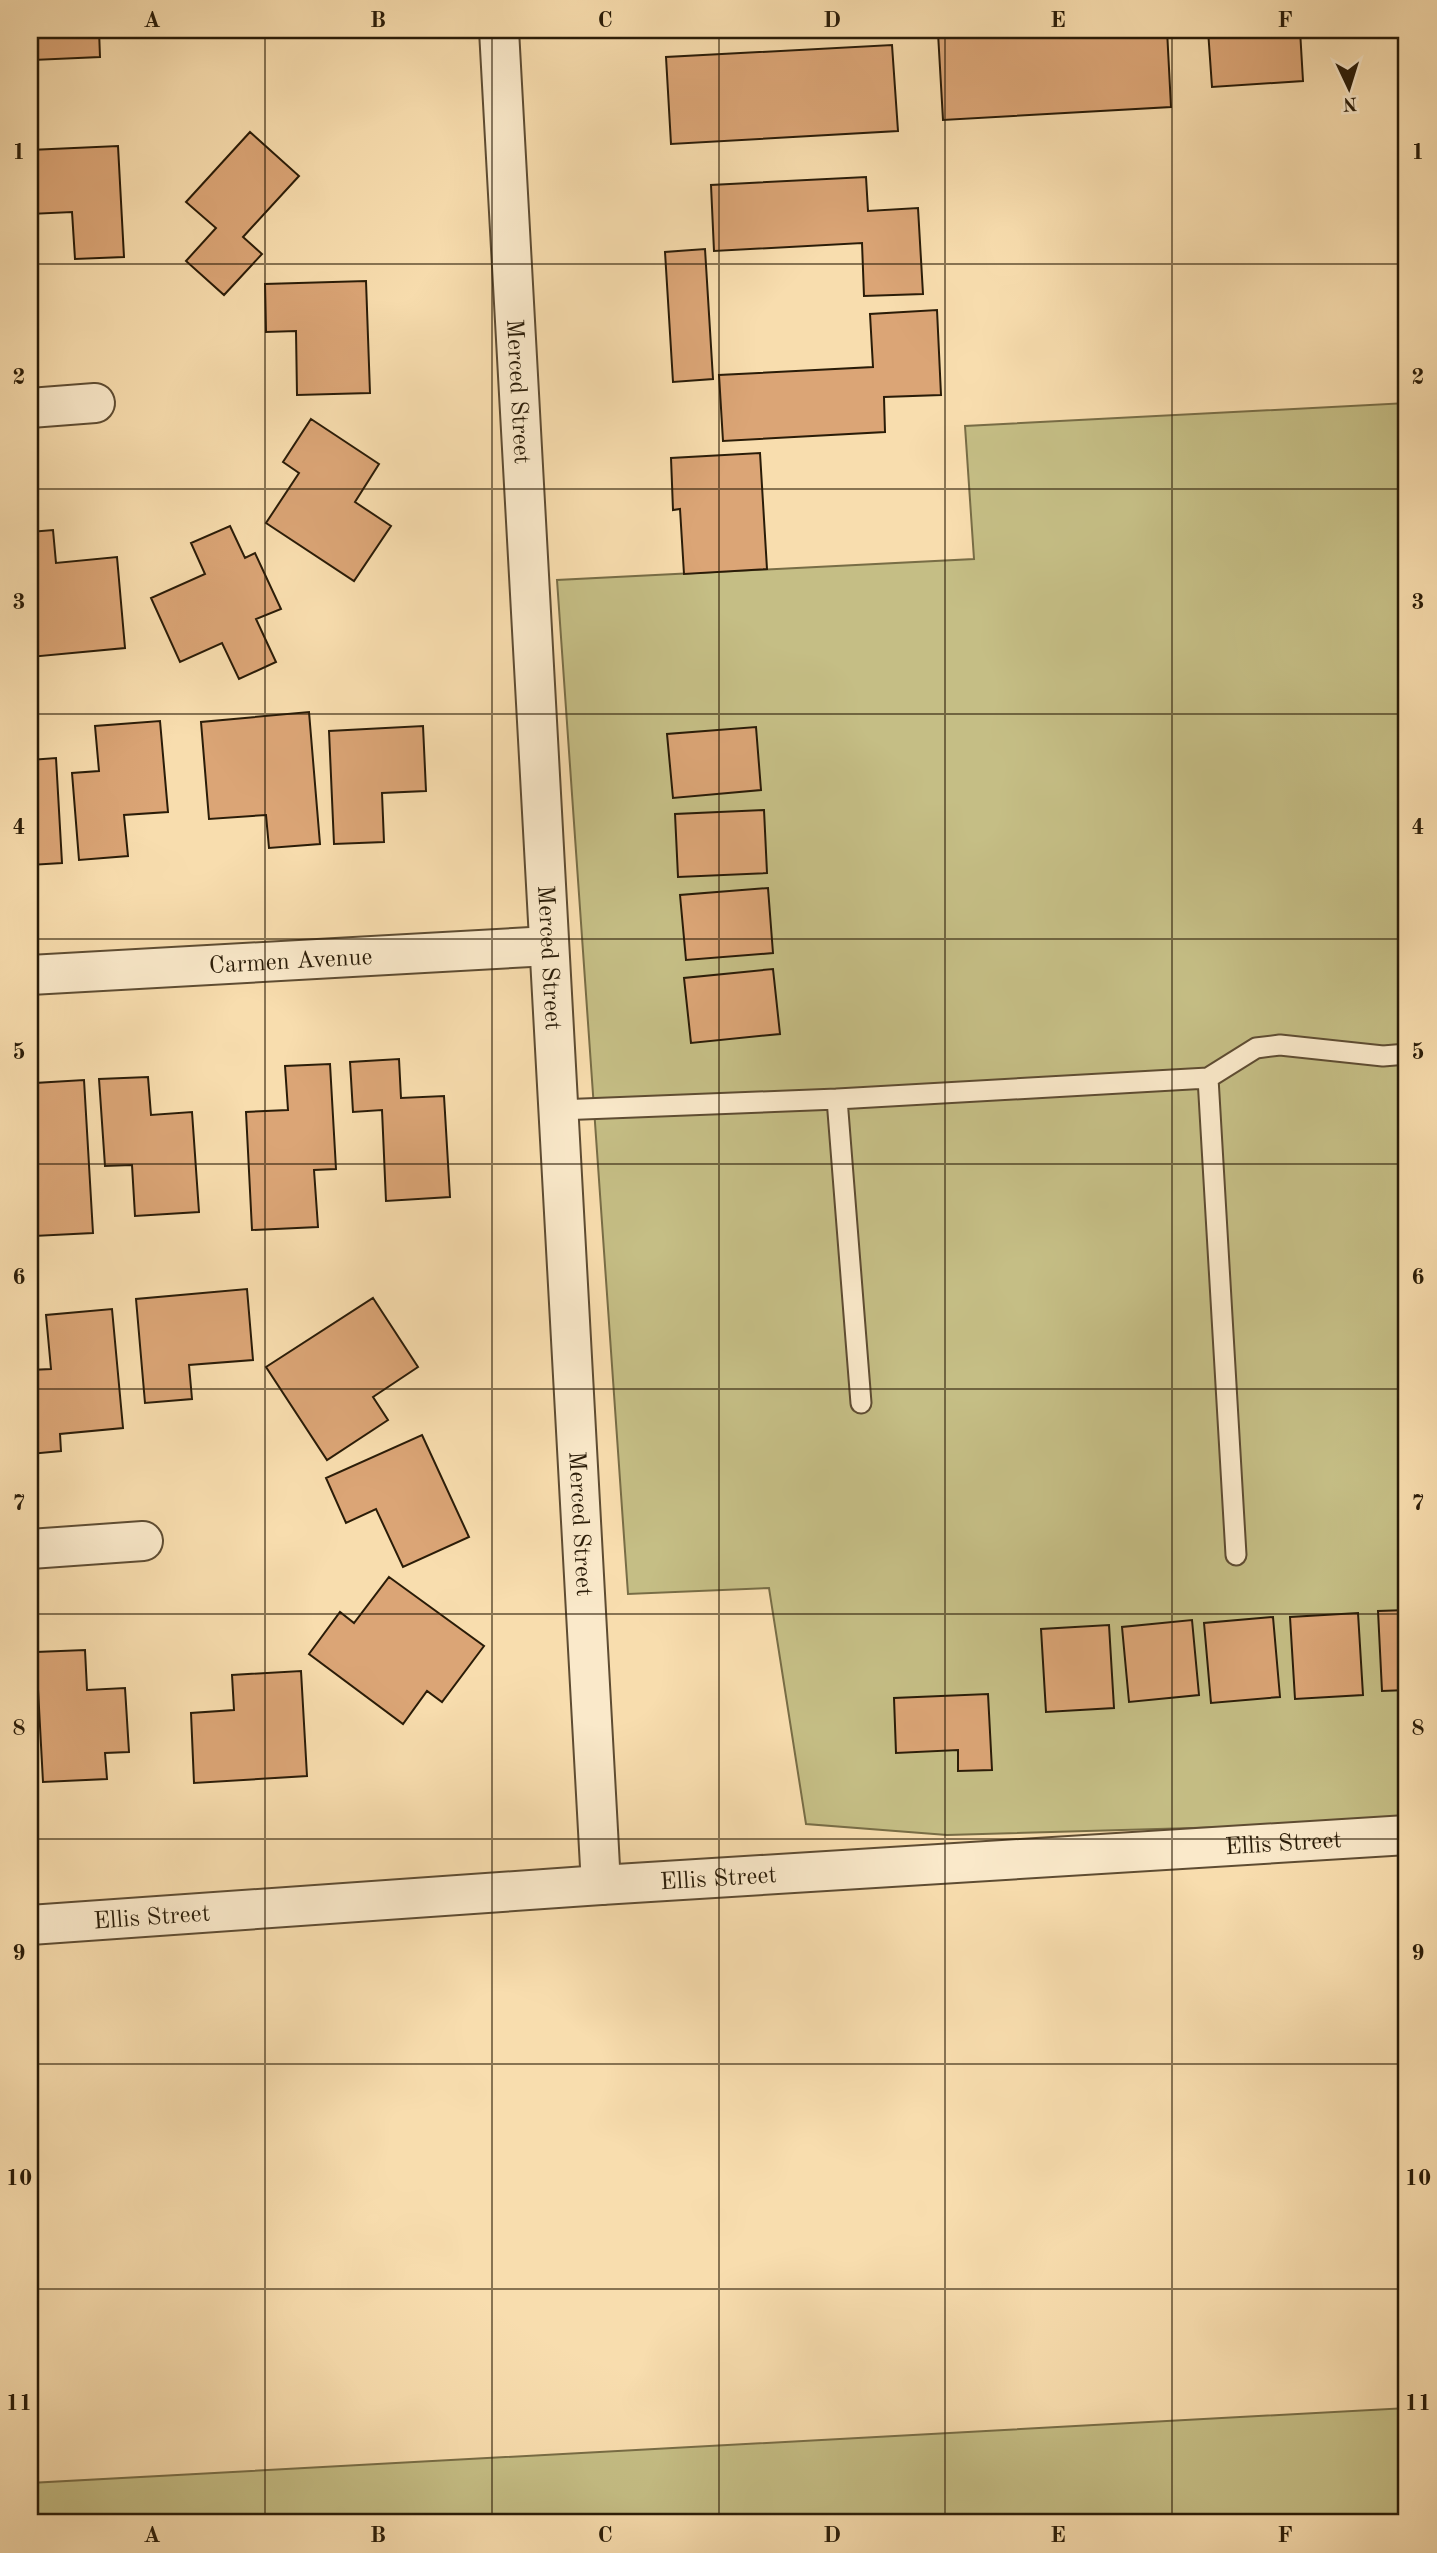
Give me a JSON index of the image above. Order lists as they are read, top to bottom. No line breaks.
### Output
{"streets":{"street":["Merced Street","Carmen Avenue","Ellis Street"]},"crossings":[["Merced Street","Carmen Avenue"],["Merced Street","Ellis Street"]],"north":"bottom","grid":{"columns":["A","B","C","D","E","F"],"rows":["1","2","3","4","5","6","7","8","9","10","11"]}}
